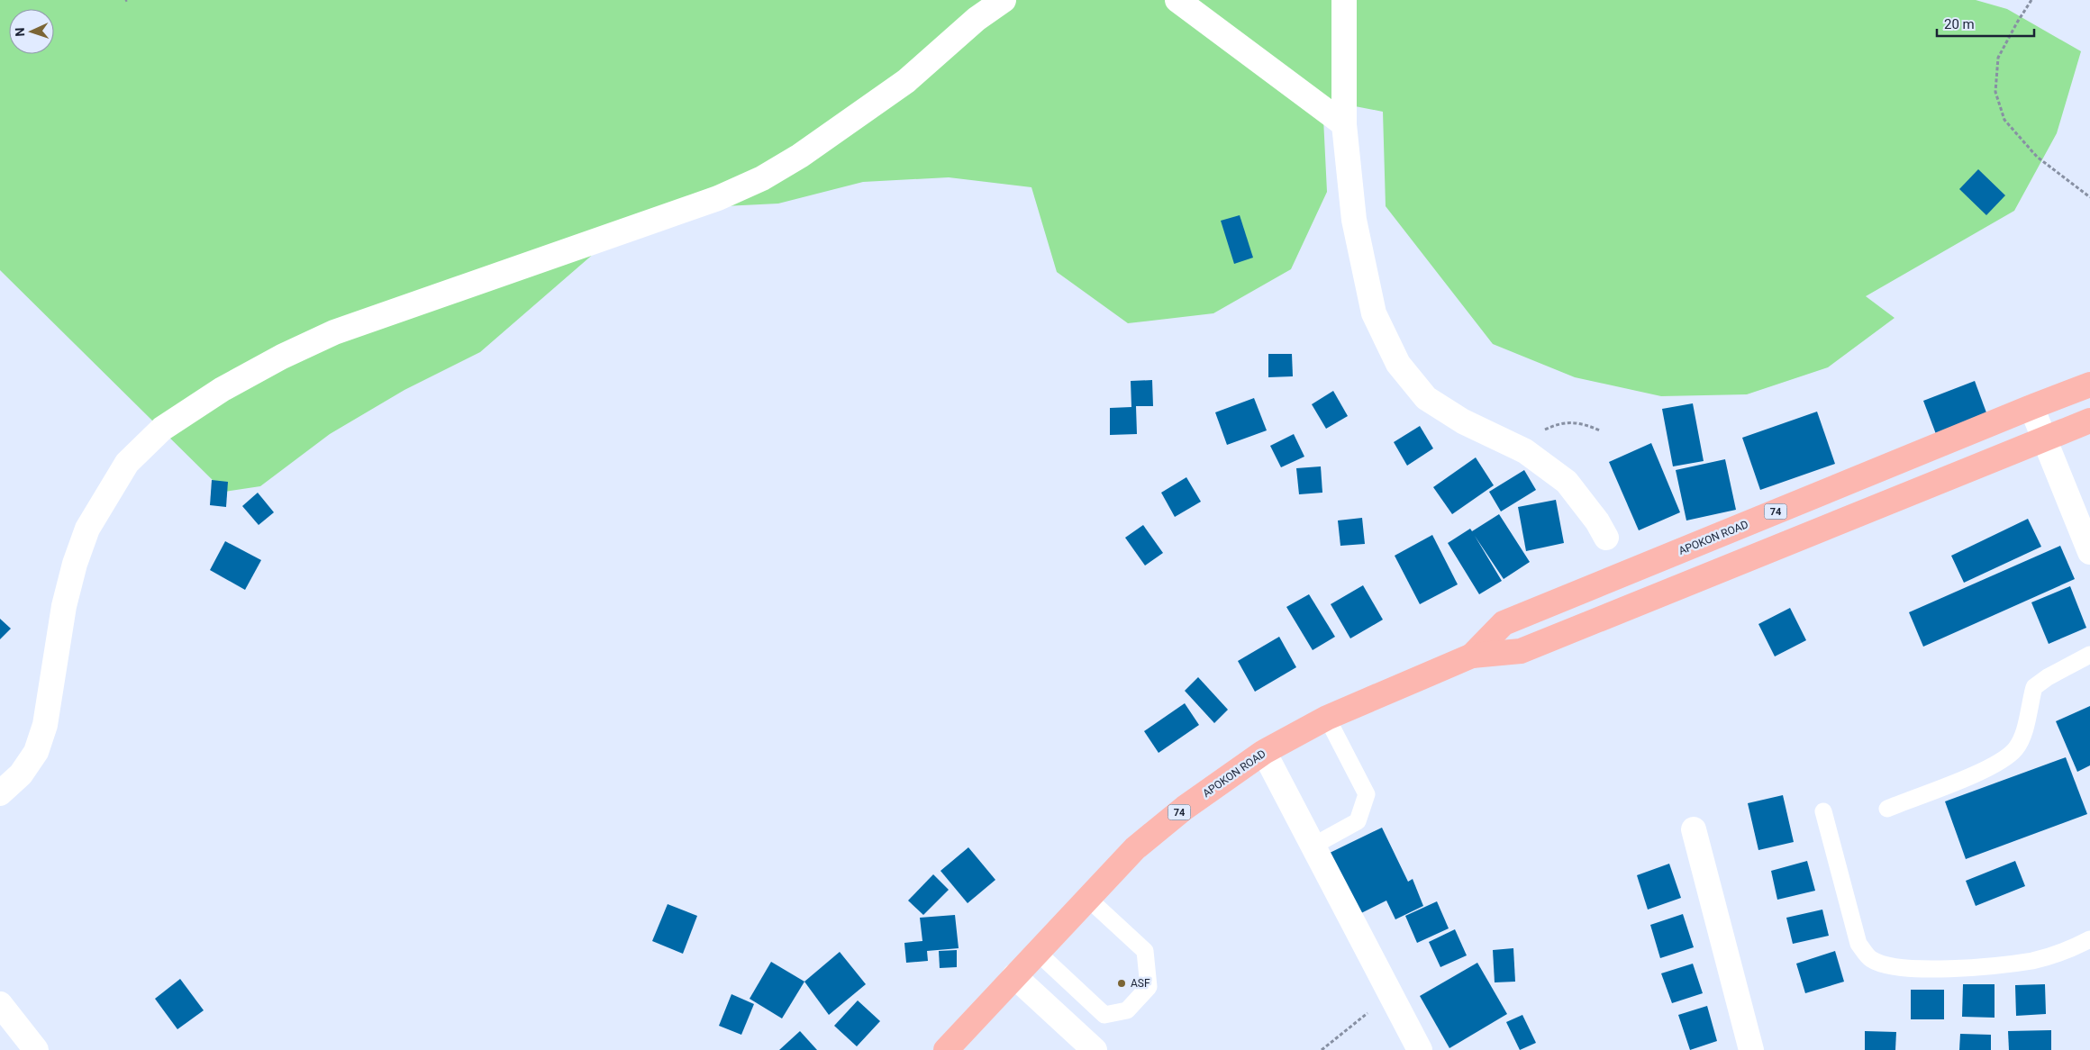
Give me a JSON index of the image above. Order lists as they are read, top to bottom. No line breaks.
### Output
{"streets":{"highway":["74","APOKON ROAD"]},"places":["ASF"],"scale_bar":"20 m","north":"left"}
